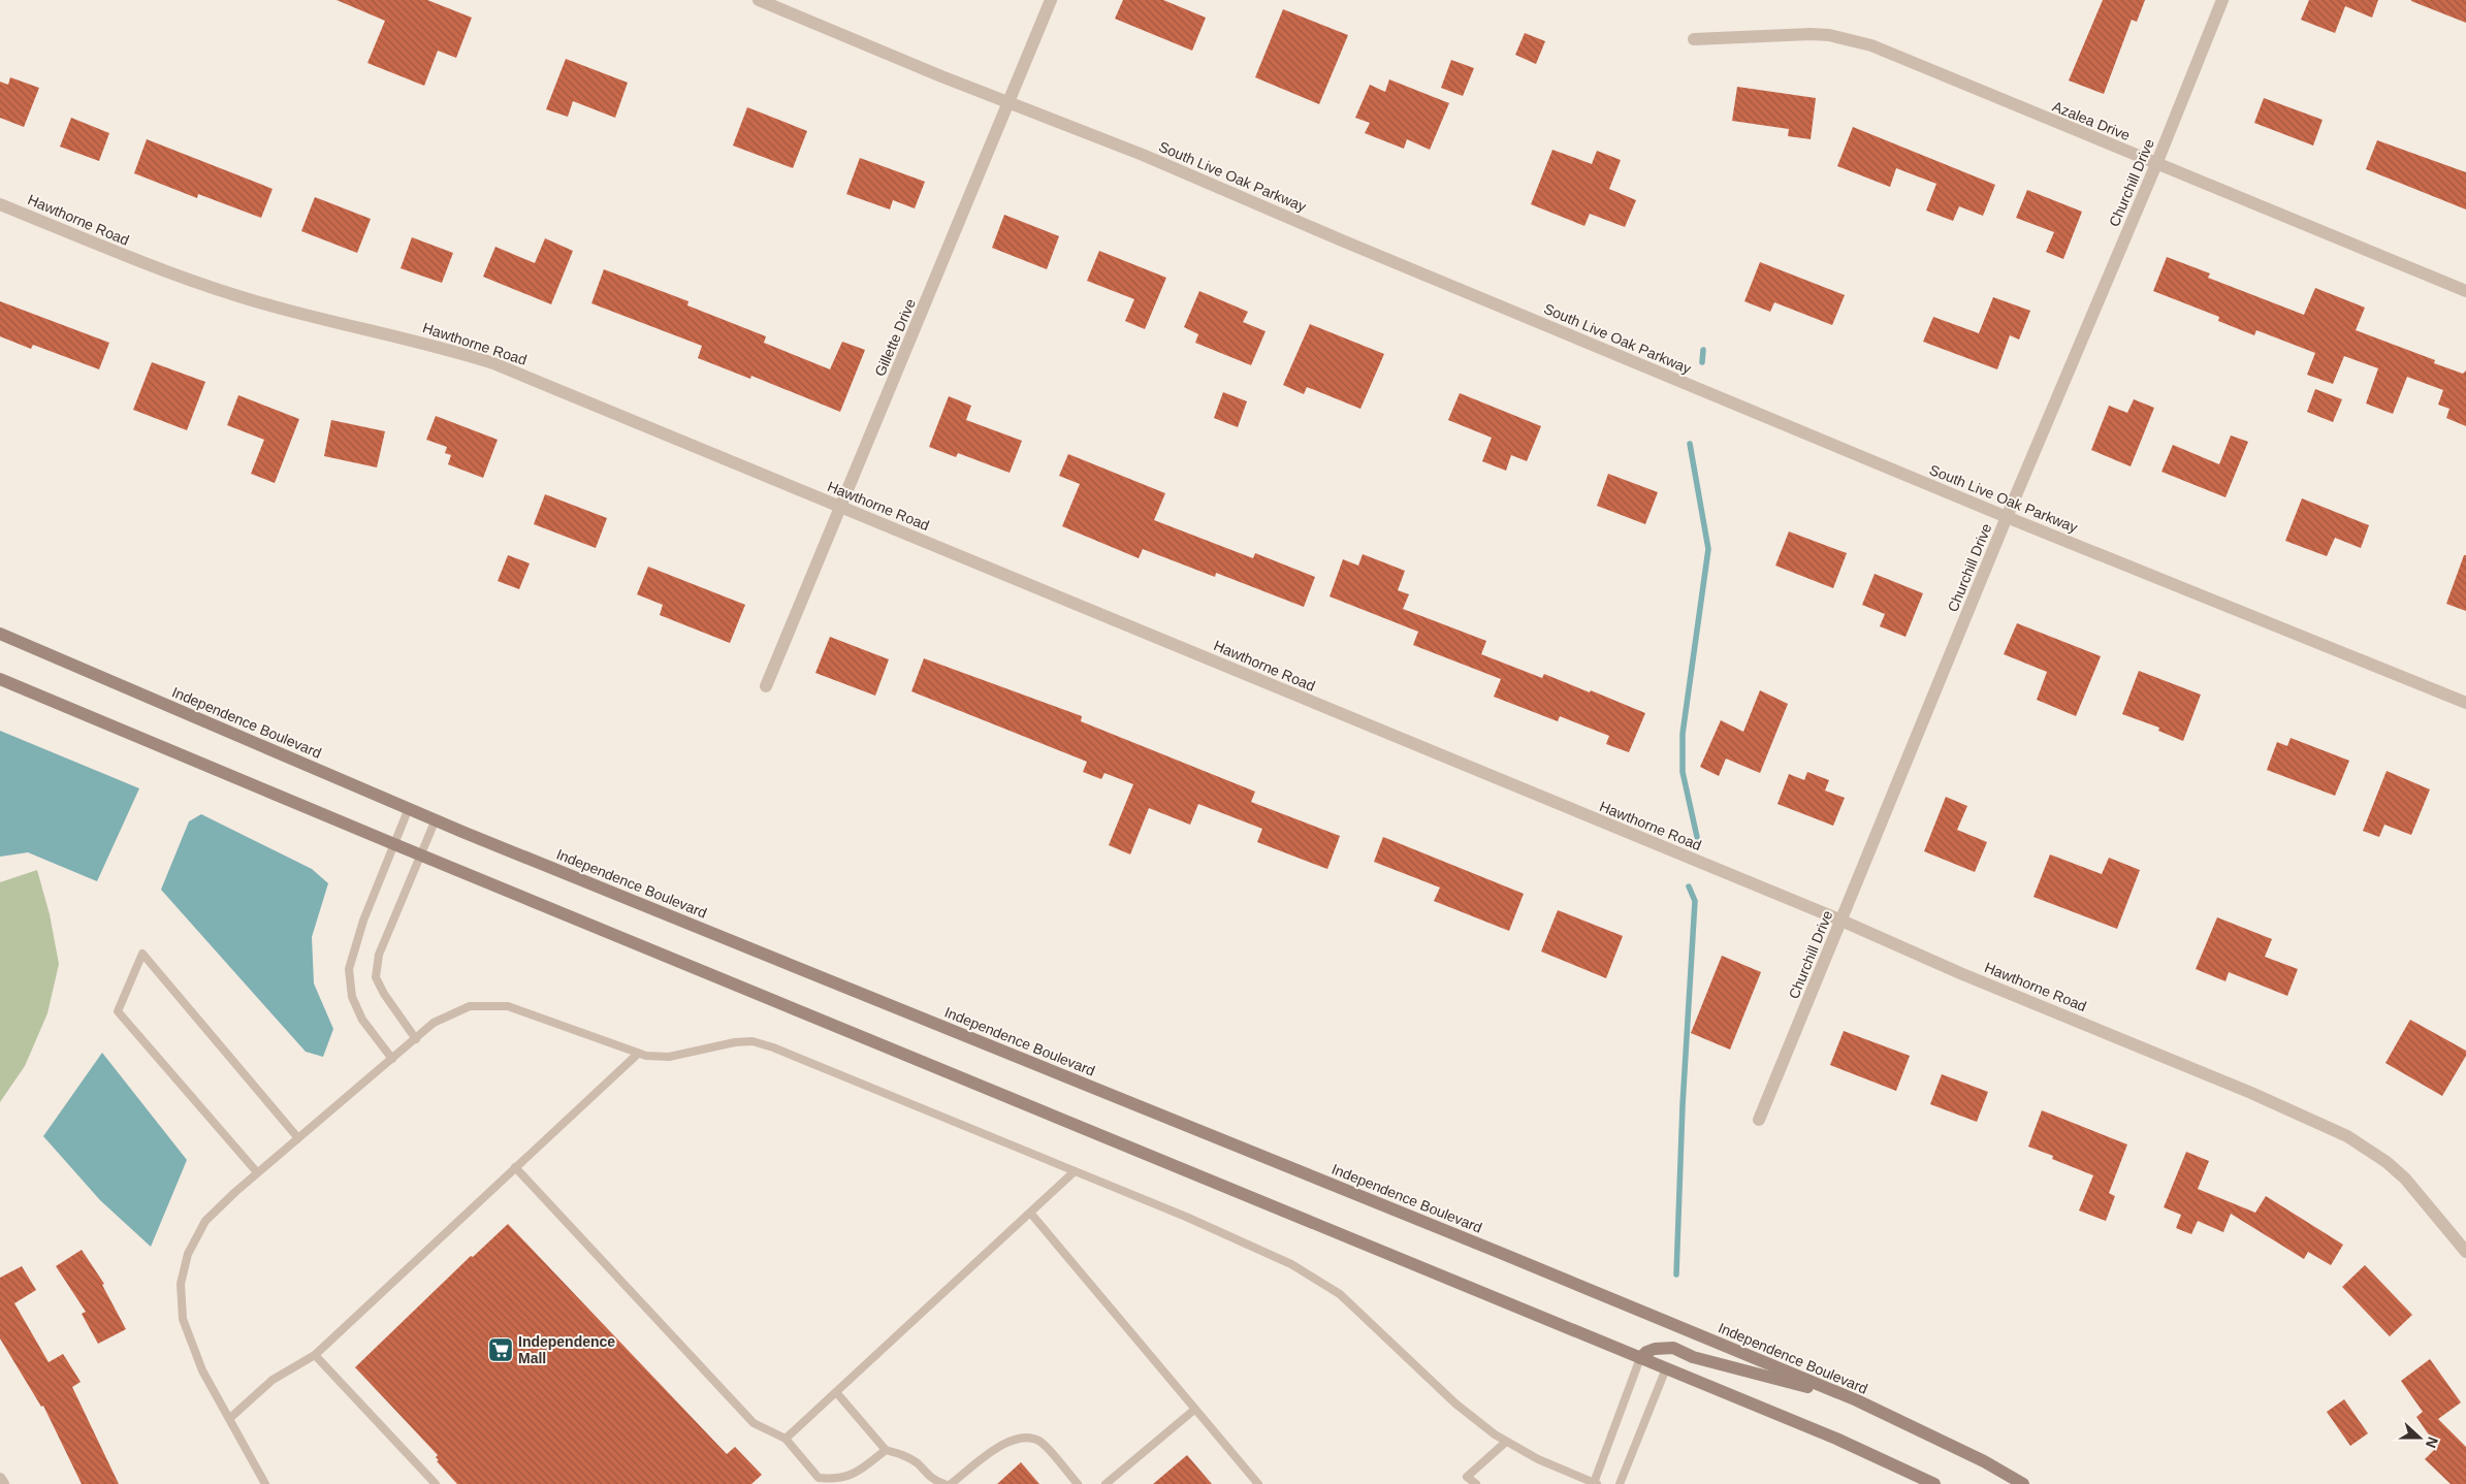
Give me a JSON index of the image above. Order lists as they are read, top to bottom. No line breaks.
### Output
{"streets":{"main road":["Independence Boulevard"],"street":["Azalea Drive","South Live Oak Parkway","Churchill Drive","Hawthorne Road","Gillette Drive"]},"crossings":[["Azalea Drive","Churchill Drive"],["South Live Oak Parkway","Churchill Drive"],["South Live Oak Parkway","Gillette Drive"],["Churchill Drive","Hawthorne Road"],["Hawthorne Road","Gillette Drive"]],"places":{"supermarket":["Independence Mall"]},"north":"right"}
